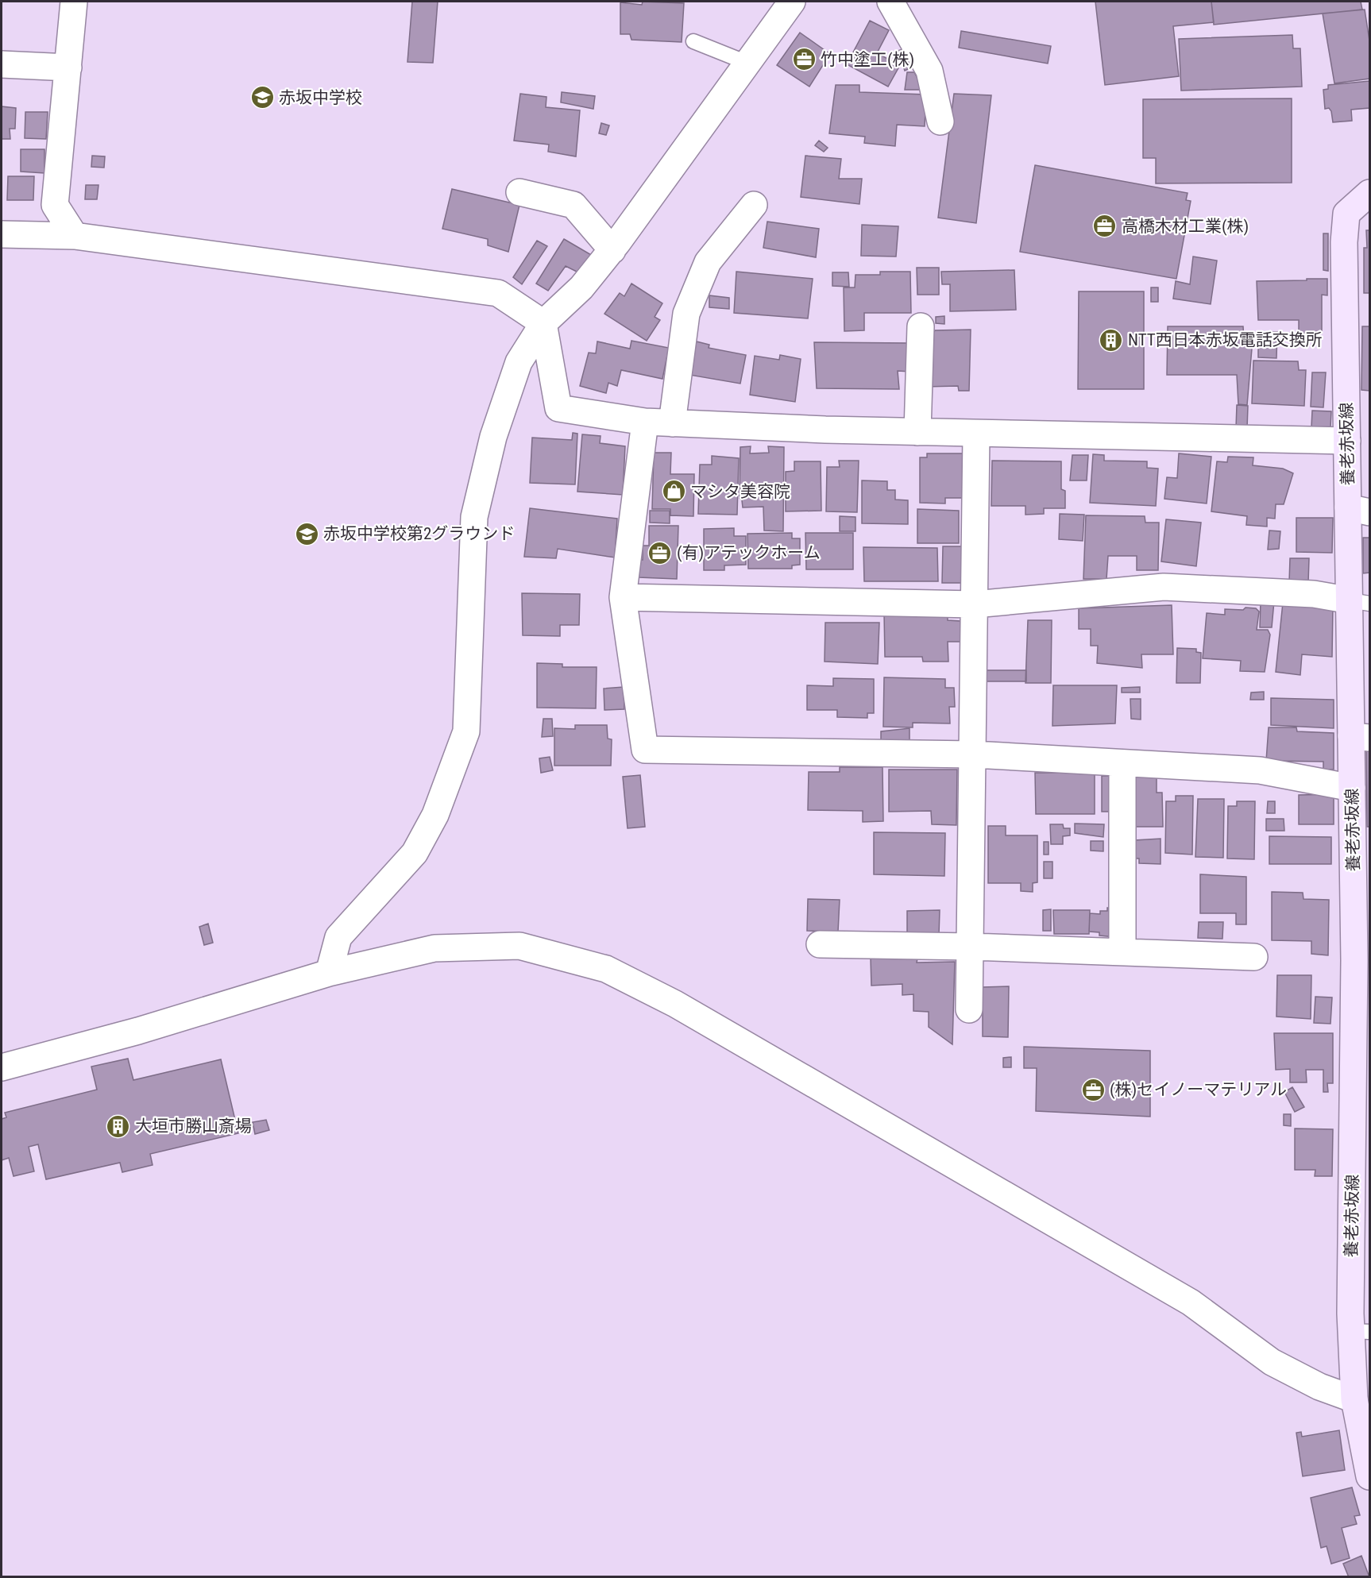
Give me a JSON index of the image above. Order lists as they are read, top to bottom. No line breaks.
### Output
{"streets":{"main road":["養老赤坂線"]},"places":{"office":["竹中塗工(株)","高橋木材工業(株)","(有)アテックホーム","(株)セイノーマテリアル"],"school or university":["赤坂中学校","赤坂中学校第2グラウンド"],"building":["NTT西日本赤坂電話交換所","大垣市勝山斎場"],"shop":["マシタ美容院"]}}
